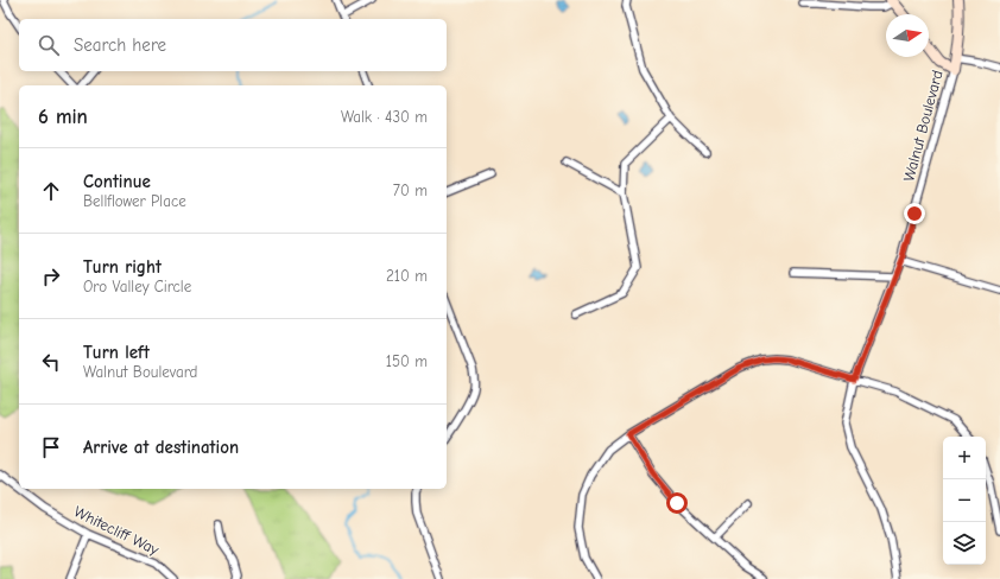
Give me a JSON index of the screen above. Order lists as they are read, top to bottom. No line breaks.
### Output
{"streets":{"street":["Walnut Boulevard","Whitecliff Way"]},"north":"right","page":{"search":"Search here","heading":["6 min","Walk · 430 m"],"list":[["Continue","Bellflower Place","70 m"],["Turn right","Oro Valley Circle","210 m"],["Turn left","Walnut Boulevard","150 m"],"Arrive at destination"],"map_buttons":["+","−"]}}
